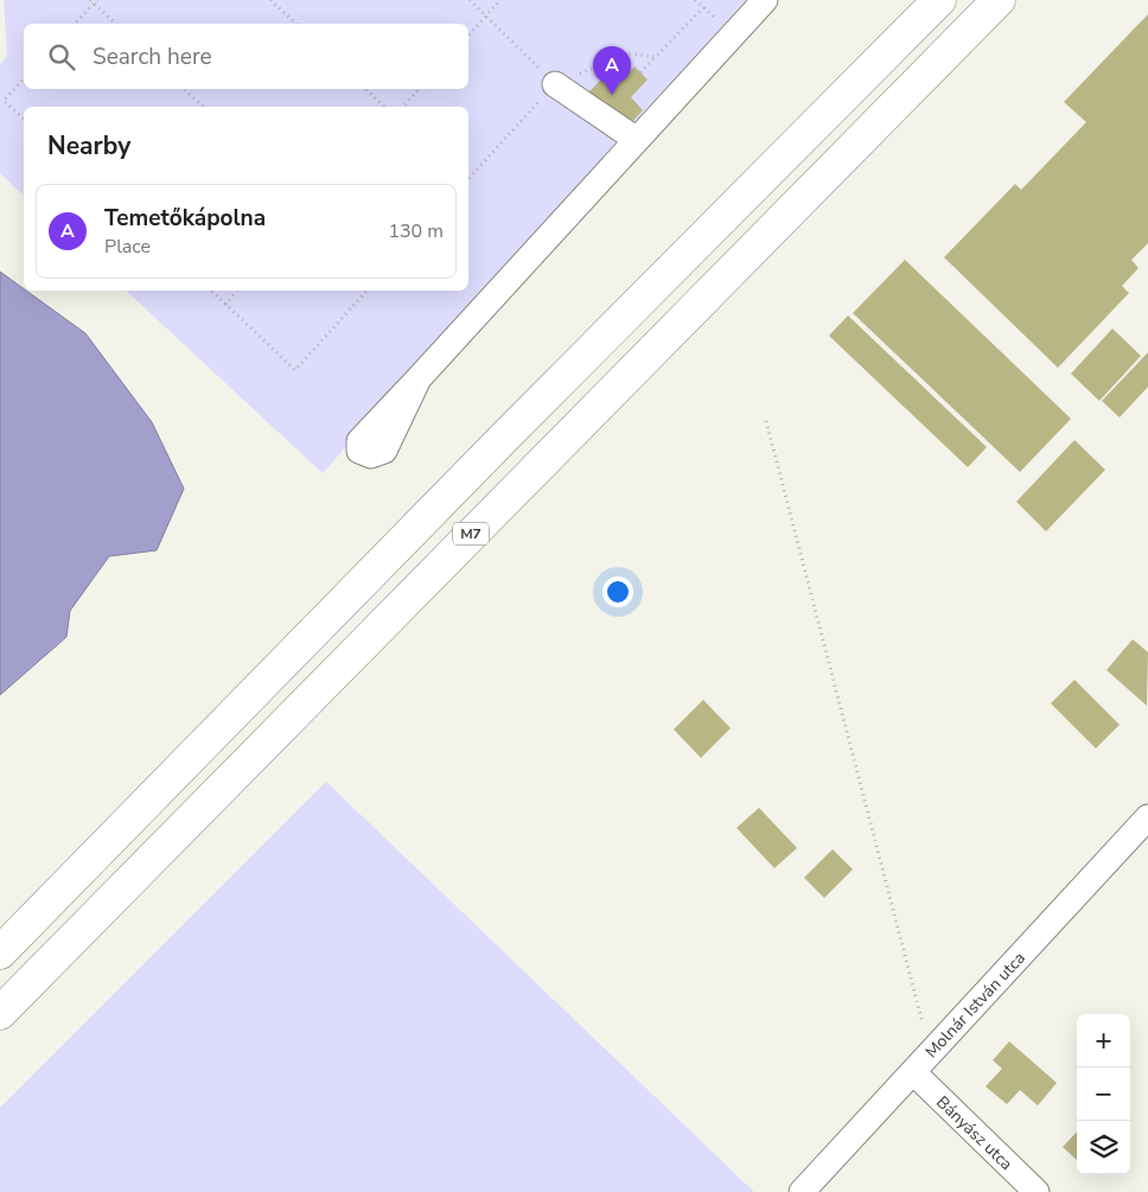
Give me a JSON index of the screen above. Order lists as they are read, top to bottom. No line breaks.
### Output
{"streets":{"highway":["M7"],"street":["Molnár István utca","Bányász utca"]},"crossings":[["Molnár István utca","Bányász utca"]],"page":{"search":"Search here","pins":"A","heading":"Nearby","list":[{"mark":"A","name":"Temetőkápolna","note":"Place","value":"130 m"}],"map_buttons":["+","−"]}}
